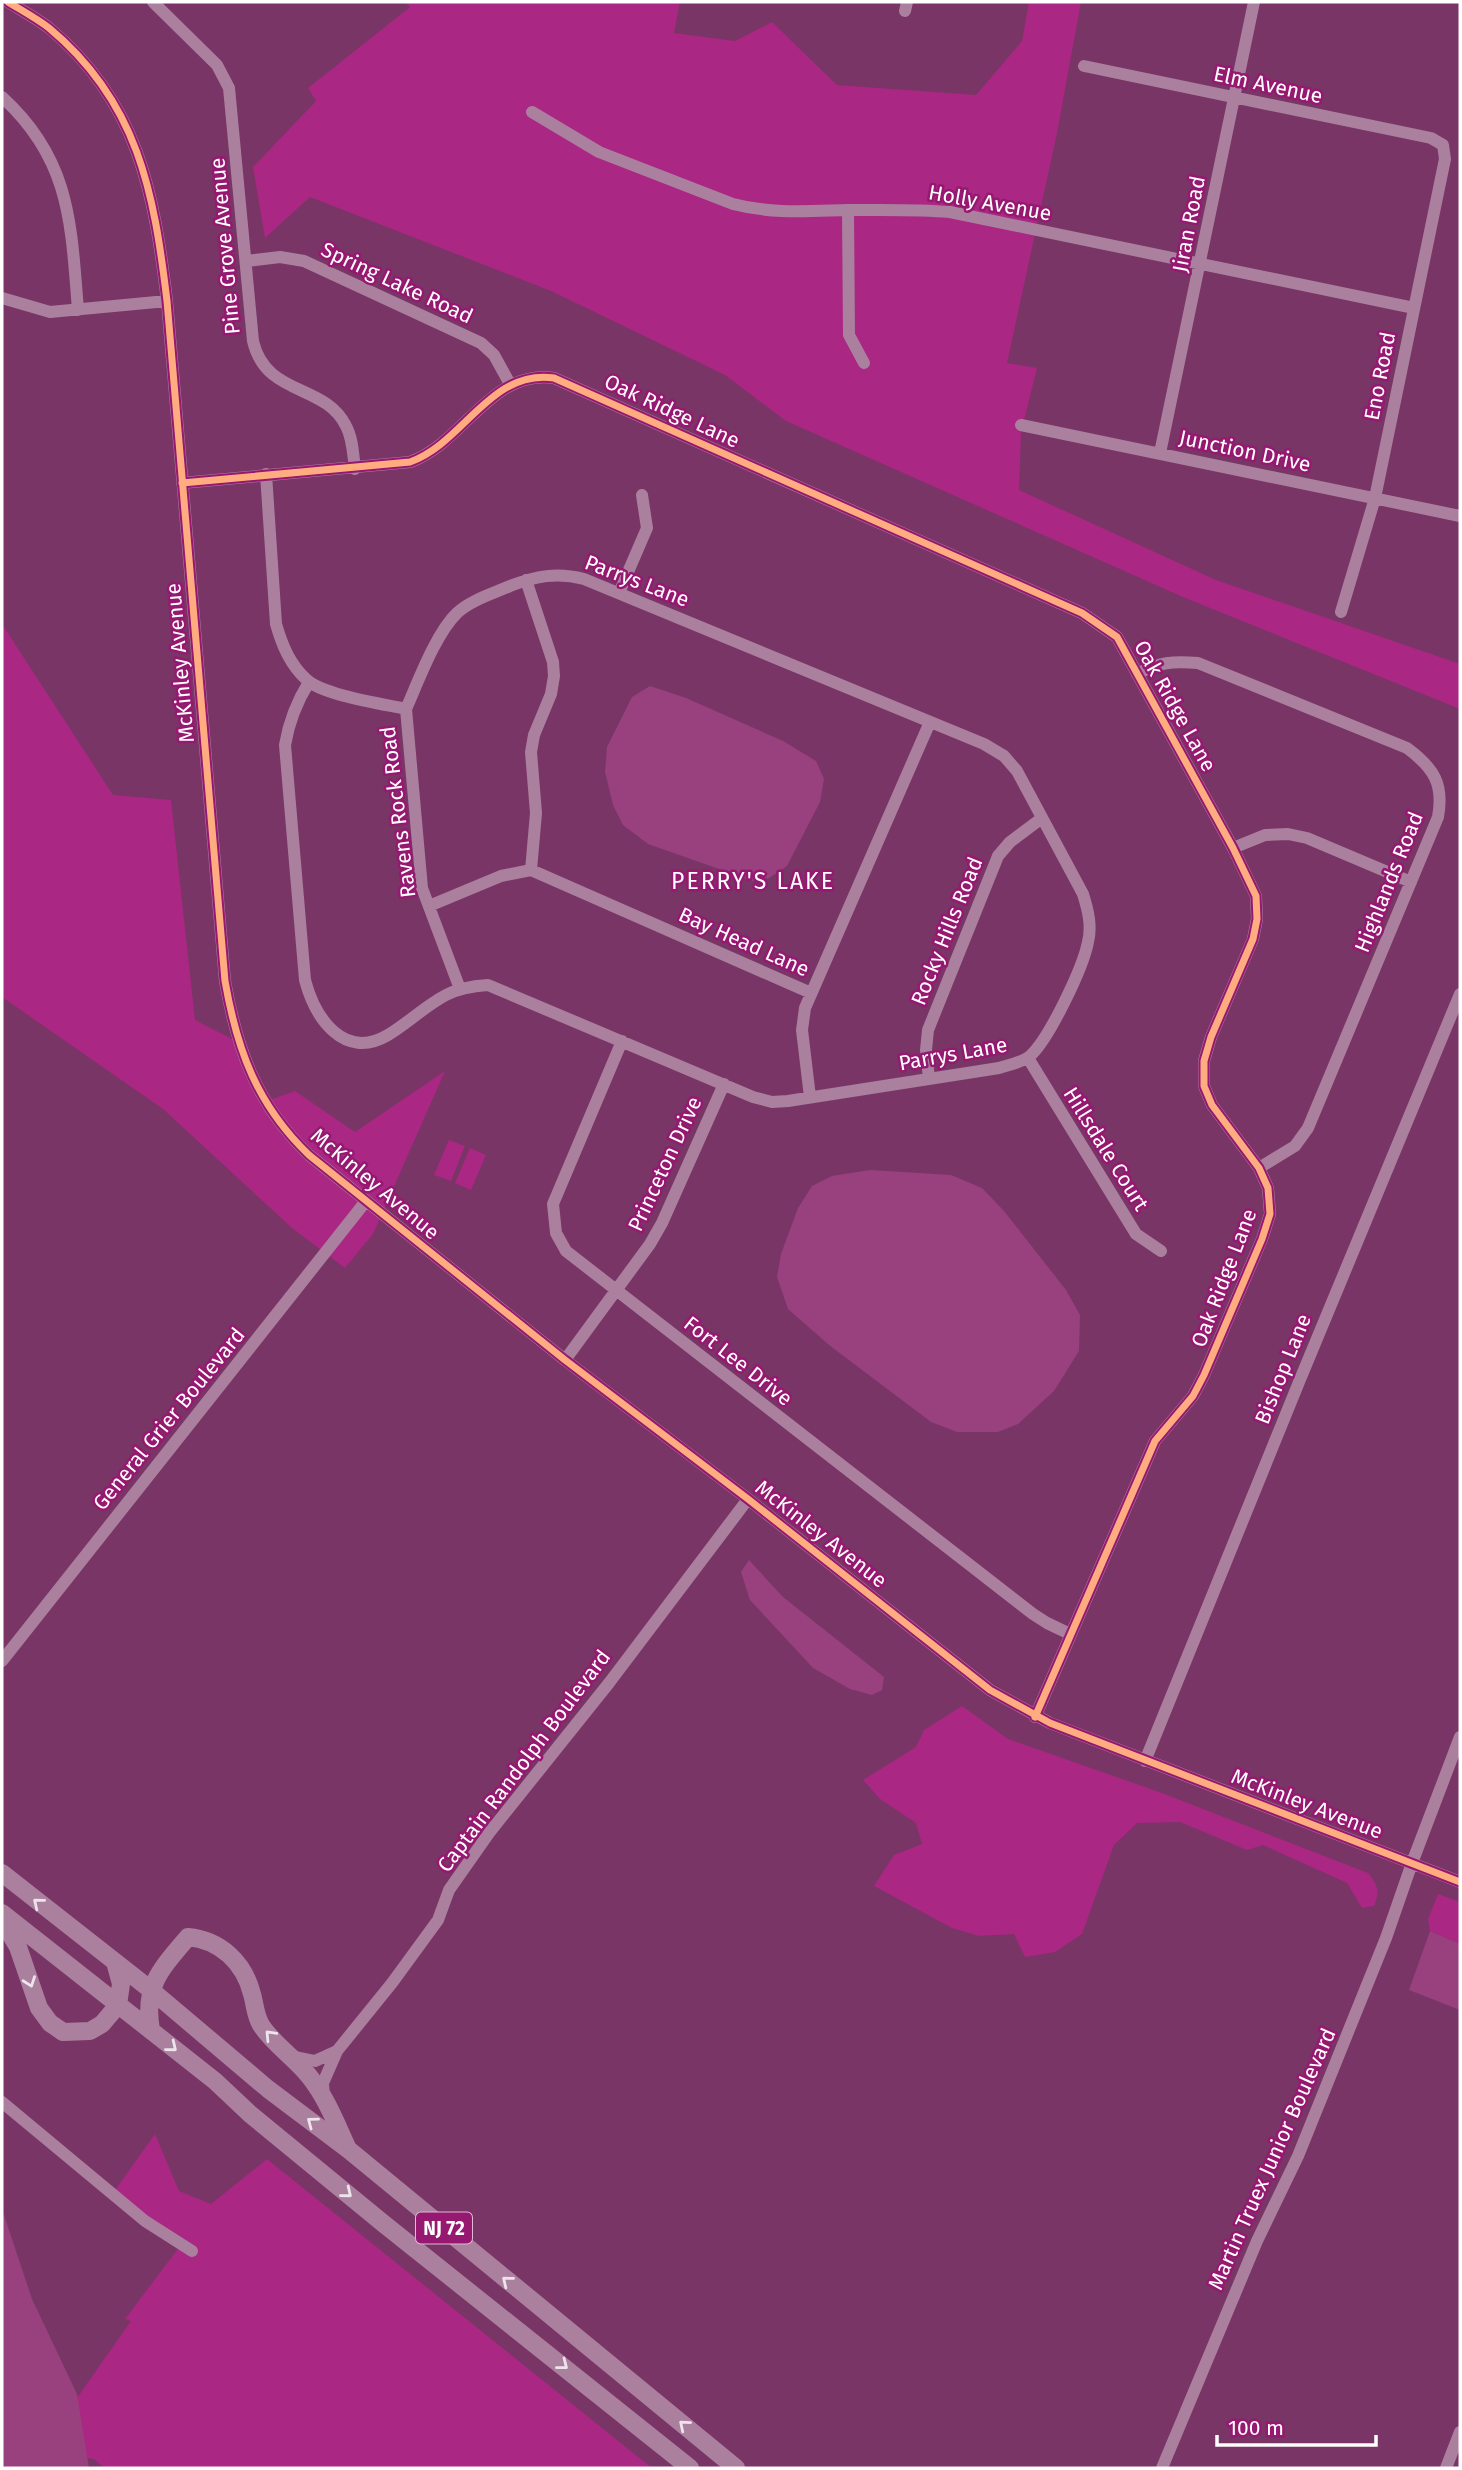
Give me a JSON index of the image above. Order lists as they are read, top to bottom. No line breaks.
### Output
{"streets":{"highway":["NJ 72"],"street":["Elm Avenue","Holly Avenue","Jiran Road","Pine Grove Avenue","Spring Lake Road","Eno Road","Oak Ridge Lane","Junction Drive","Parrys Lane","McKinley Avenue","Ravens Rock Road","Highlands Road","Rocky Hills Road","Bay Head Lane","Hillsdale Court","Princeton Drive","Fort Lee Drive","Bishop Lane","General Grier Boulevard","Captain Randolph Boulevard","Martin Truex Junior Boulevard"]},"crossings":[["Elm Avenue","Jiran Road"],["Elm Avenue","Eno Road"],["Holly Avenue","Jiran Road"],["Holly Avenue","Eno Road"],["Jiran Road","Junction Drive"],["Pine Grove Avenue","Spring Lake Road"],["Pine Grove Avenue","Oak Ridge Lane"],["Spring Lake Road","Oak Ridge Lane"],["Eno Road","Junction Drive"],["Oak Ridge Lane","McKinley Avenue"],["Oak Ridge Lane","Highlands Road"],["Oak Ridge Lane","Fort Lee Drive"],["Parrys Lane","Ravens Rock Road"],["Parrys Lane","Rocky Hills Road"],["Parrys Lane","Hillsdale Court"],["Parrys Lane","Princeton Drive"],["Parrys Lane","Fort Lee Drive"],["McKinley Avenue","Princeton Drive"],["McKinley Avenue","Bishop Lane"],["McKinley Avenue","General Grier Boulevard"],["McKinley Avenue","Captain Randolph Boulevard"],["McKinley Avenue","Martin Truex Junior Boulevard"],["Princeton Drive","Fort Lee Drive"]],"districts":["PERRY'S LAKE"],"scale_bar":"100 m"}
